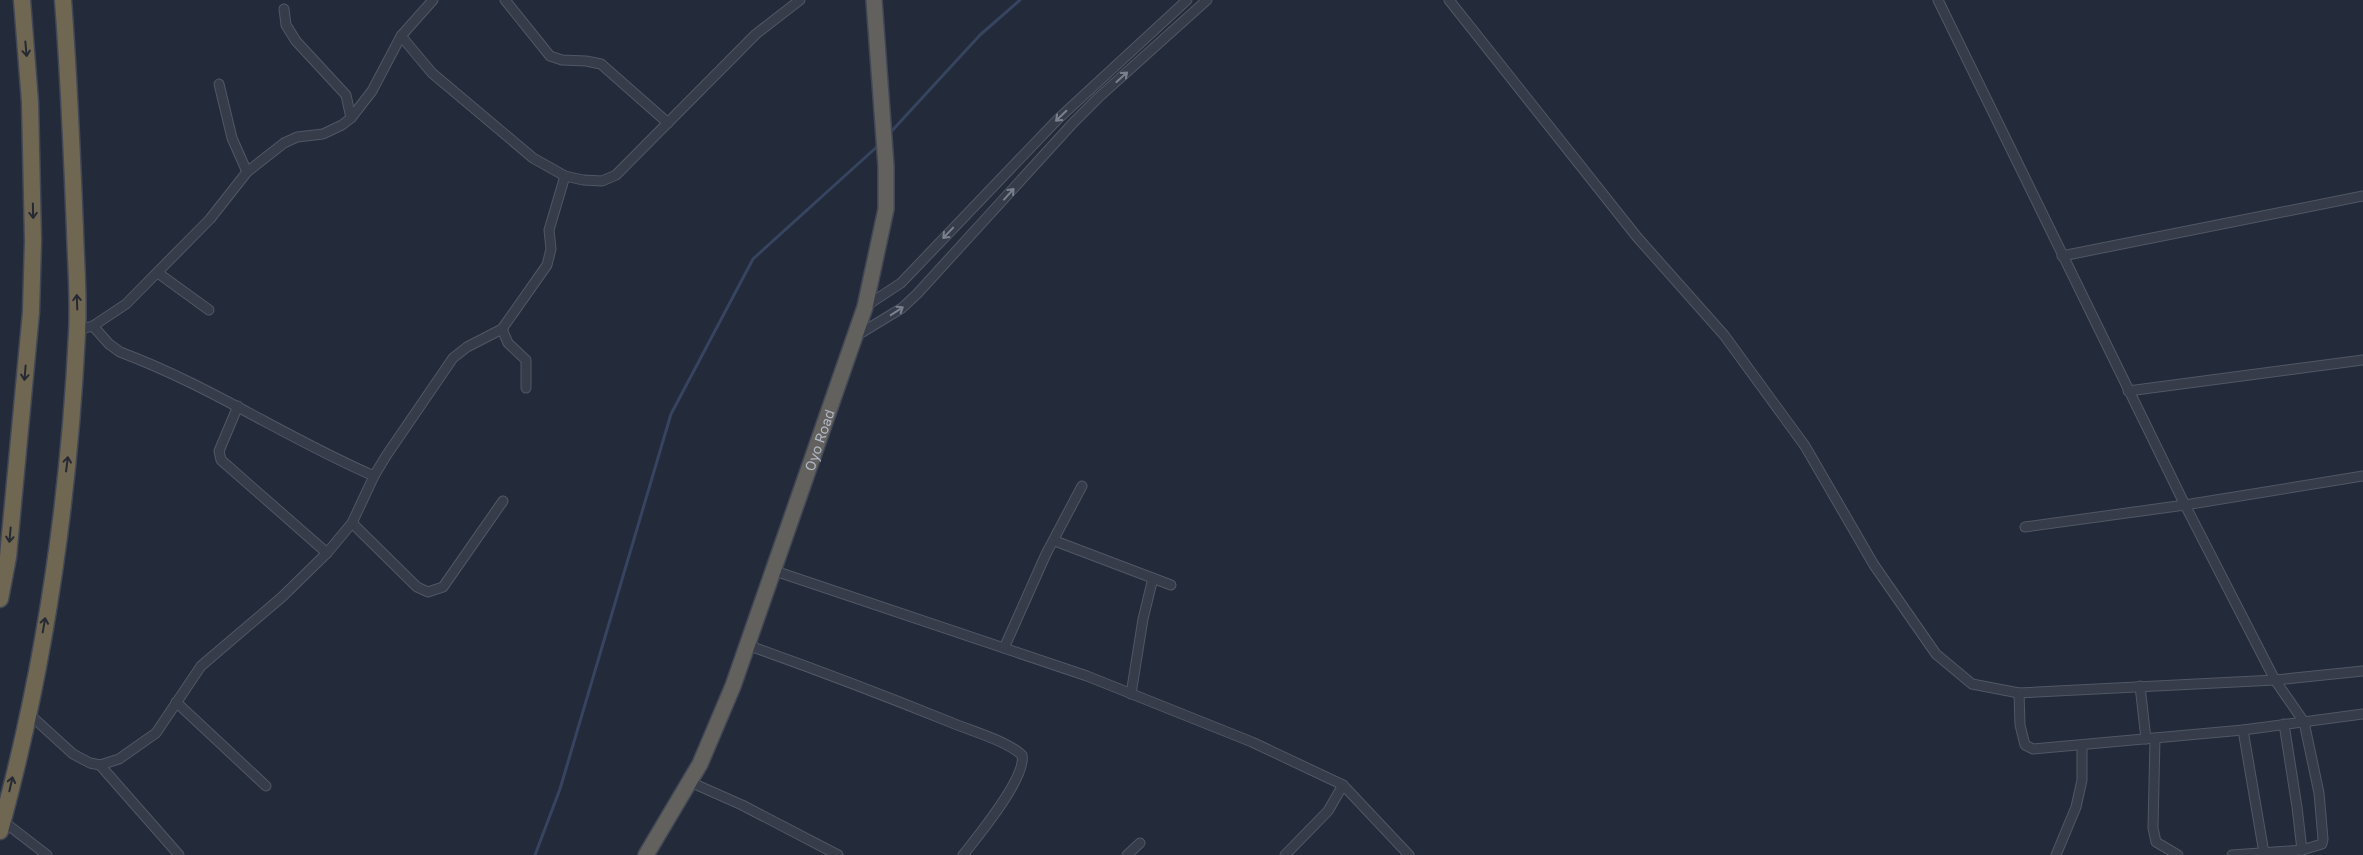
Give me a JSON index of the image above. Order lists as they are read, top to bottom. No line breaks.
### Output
{"streets":{"highway":["Oyo Road"]}}
